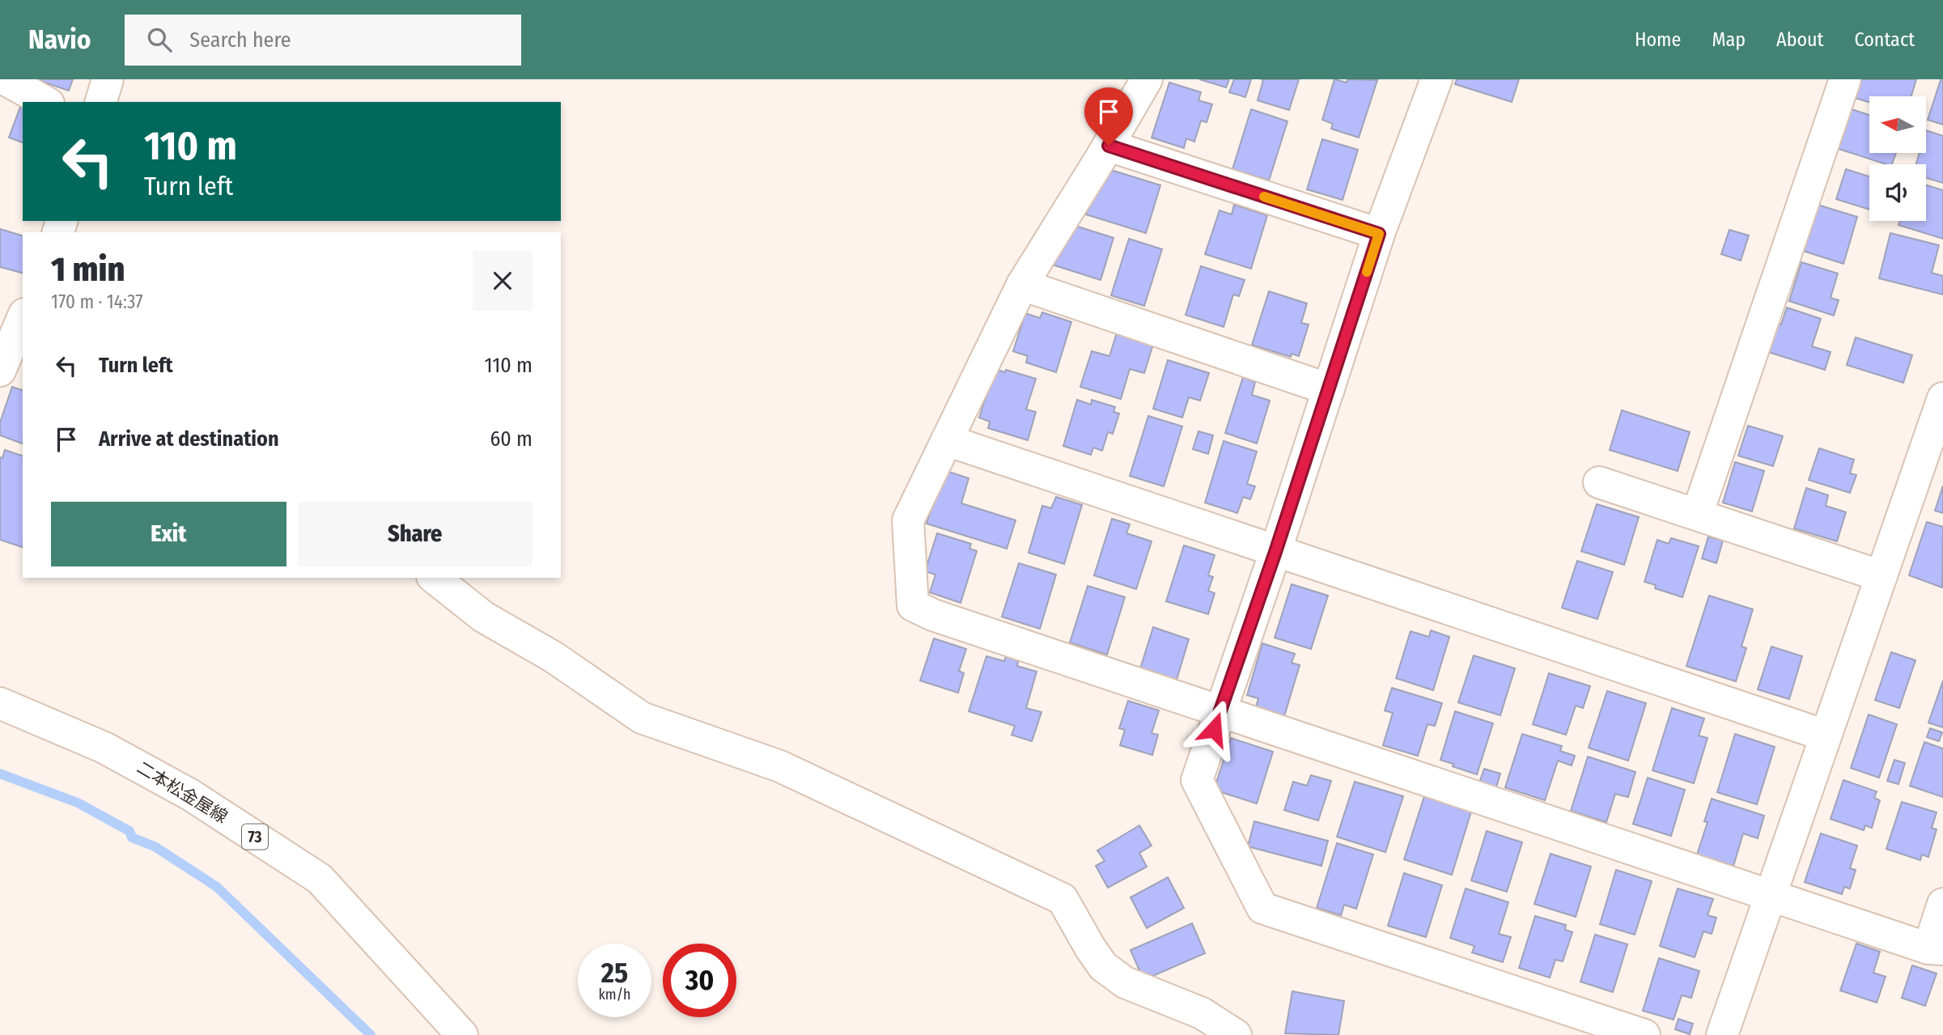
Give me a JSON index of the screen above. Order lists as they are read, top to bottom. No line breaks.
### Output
{"streets":{"street":["二本松金屋線","73"]},"north":"left","page":{"header":"Navio","search":"Search here","nav":["Home","Map","About","Contact"],"turn":["110 m","Turn left"],"heading":["1 min","170 m · 14:37"],"list":[{"name":"Turn left","value":"110 m"},{"name":"Arrive at destination","value":"60 m"}],"buttons":["Exit","Share"],"speed":"25 km/h","limit":"30"}}
